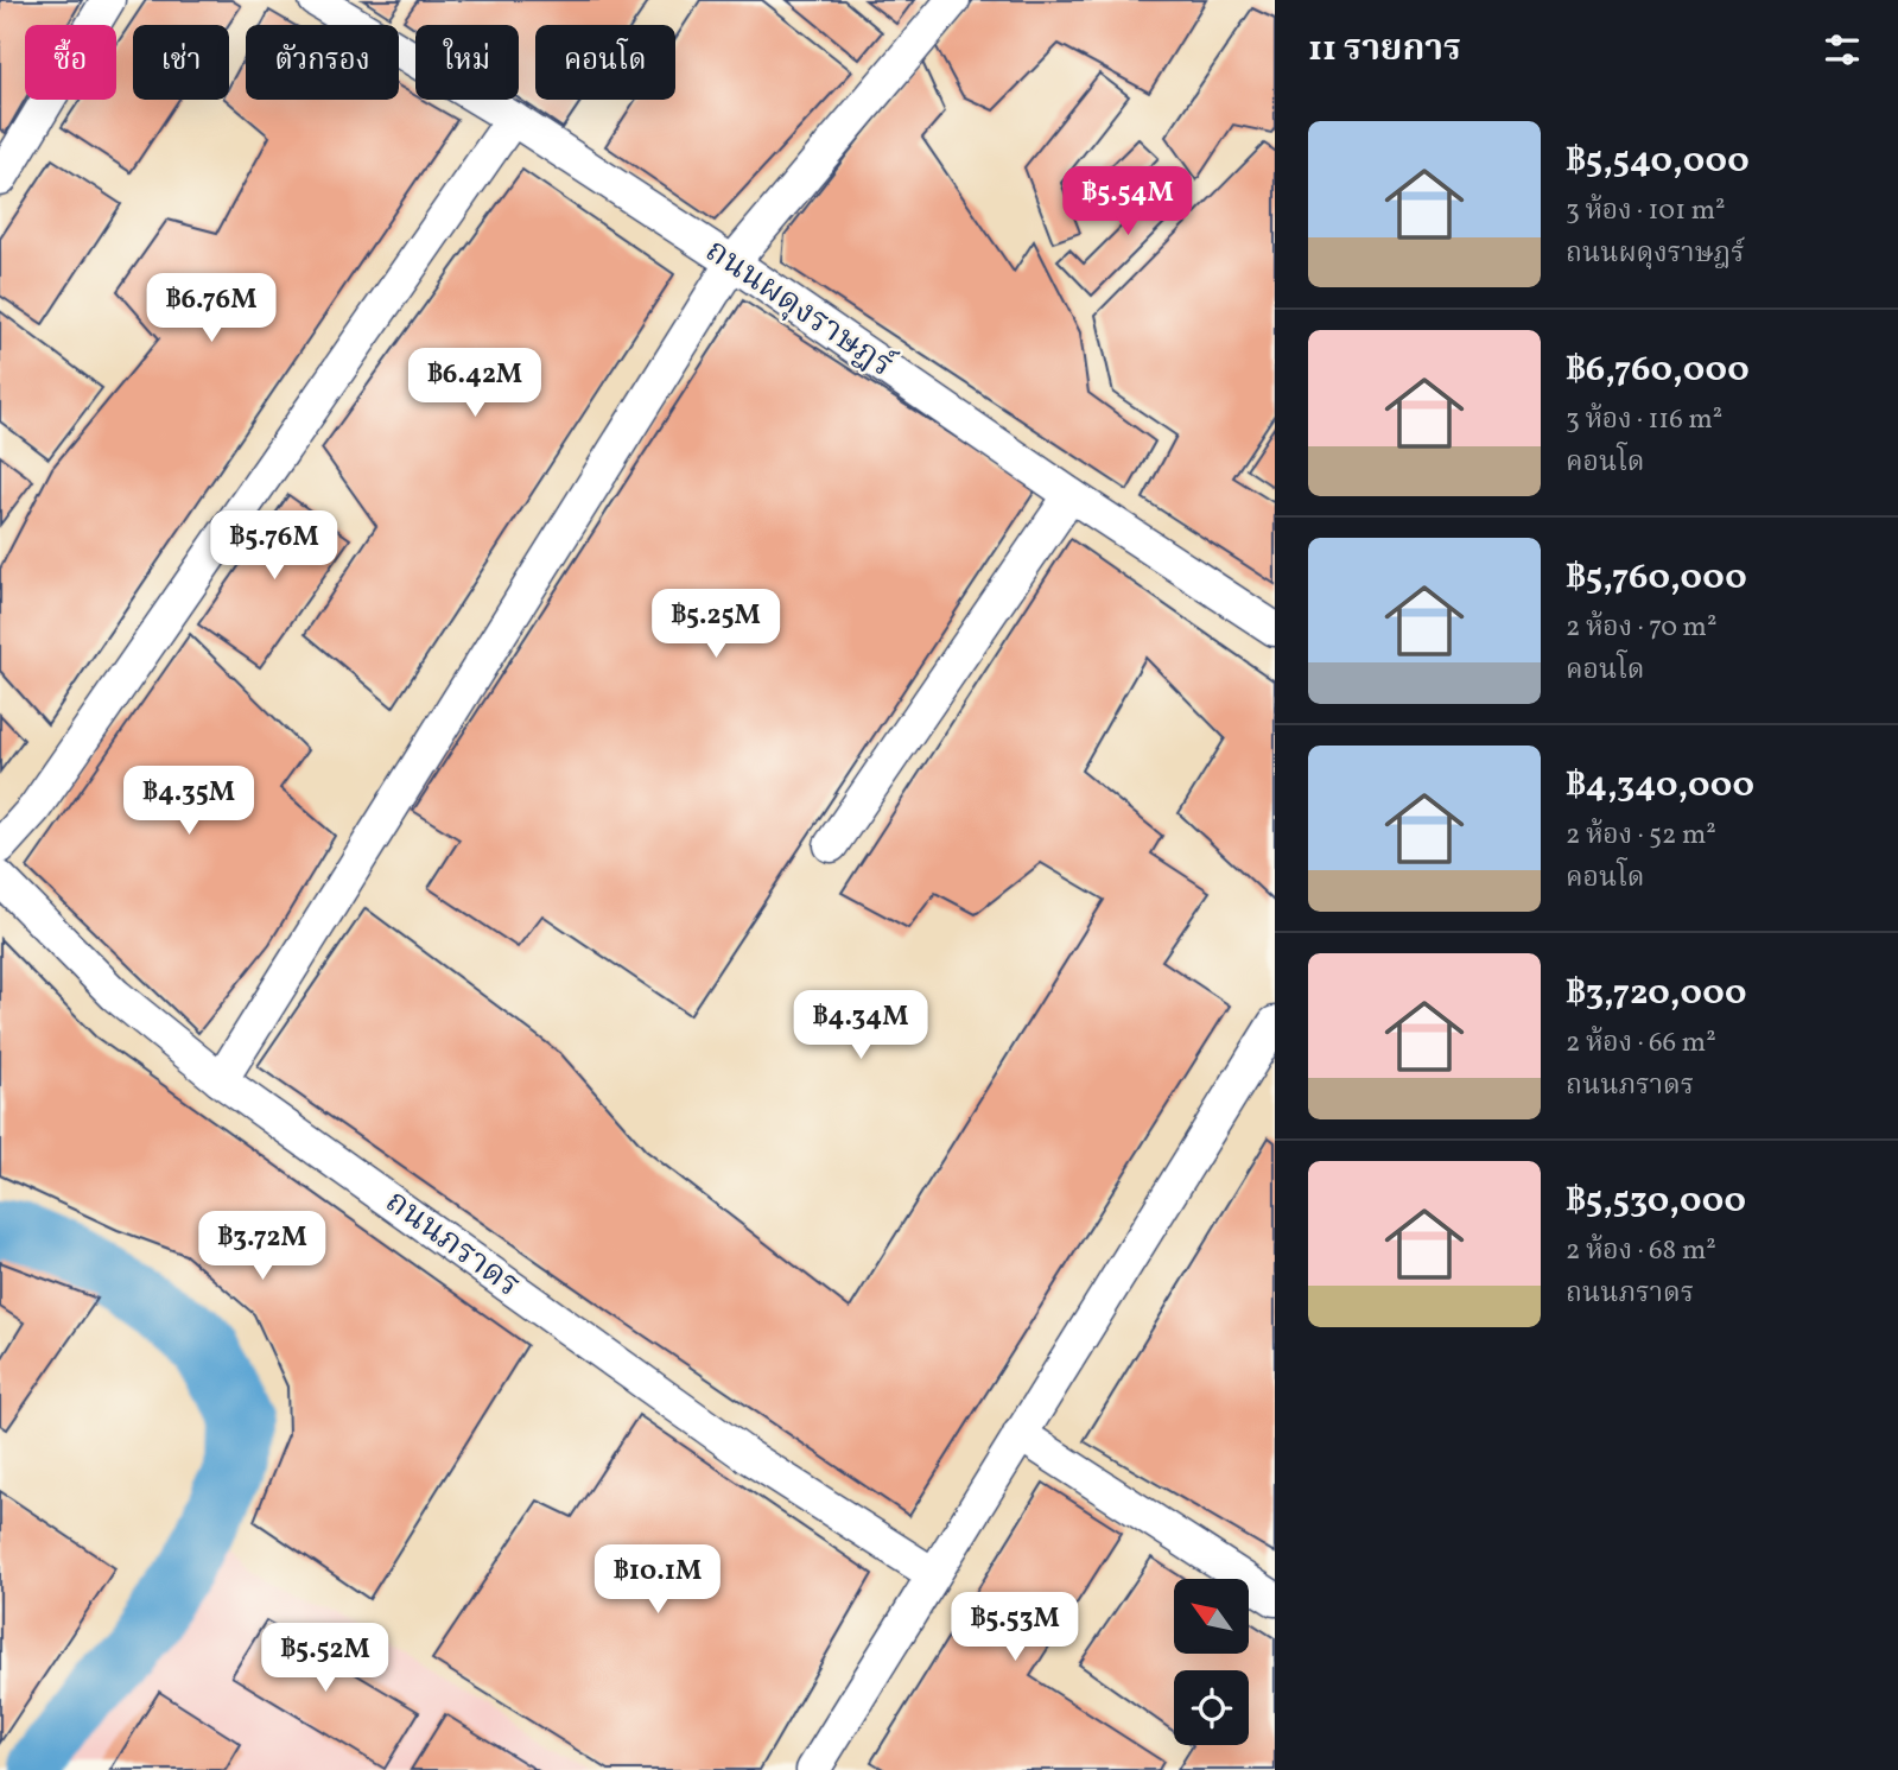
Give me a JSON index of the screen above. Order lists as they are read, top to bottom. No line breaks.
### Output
{"streets":{"street":["ถนนผดุงราษฎร์","ถนนภราดร"]},"north":"top left","page":{"heading":"11 รายการ","chip":["ซื้อ","เช่า","ตัวกรอง","ใหม่","คอนโด"],"list":[{"name":"฿5,540,000","note":"3 ห้อง · 101 m² · ถนนผดุงราษฎร์"},{"name":"฿6,760,000","note":"3 ห้อง · 116 m² · คอนโด"},{"name":"฿5,760,000","note":"2 ห้อง · 70 m² · คอนโด"},{"name":"฿4,340,000","note":"2 ห้อง · 52 m² · คอนโด"},{"name":"฿3,720,000","note":"2 ห้อง · 66 m² · ถนนภราดร"},{"name":"฿5,530,000","note":"2 ห้อง · 68 m² · ถนนภราดร"}],"price":["฿5.54M","฿6.76M","฿6.42M","฿5.76M","฿5.25M","฿4.35M","฿4.34M","฿3.72M","฿10.1M","฿5.53M","฿5.52M"]}}
